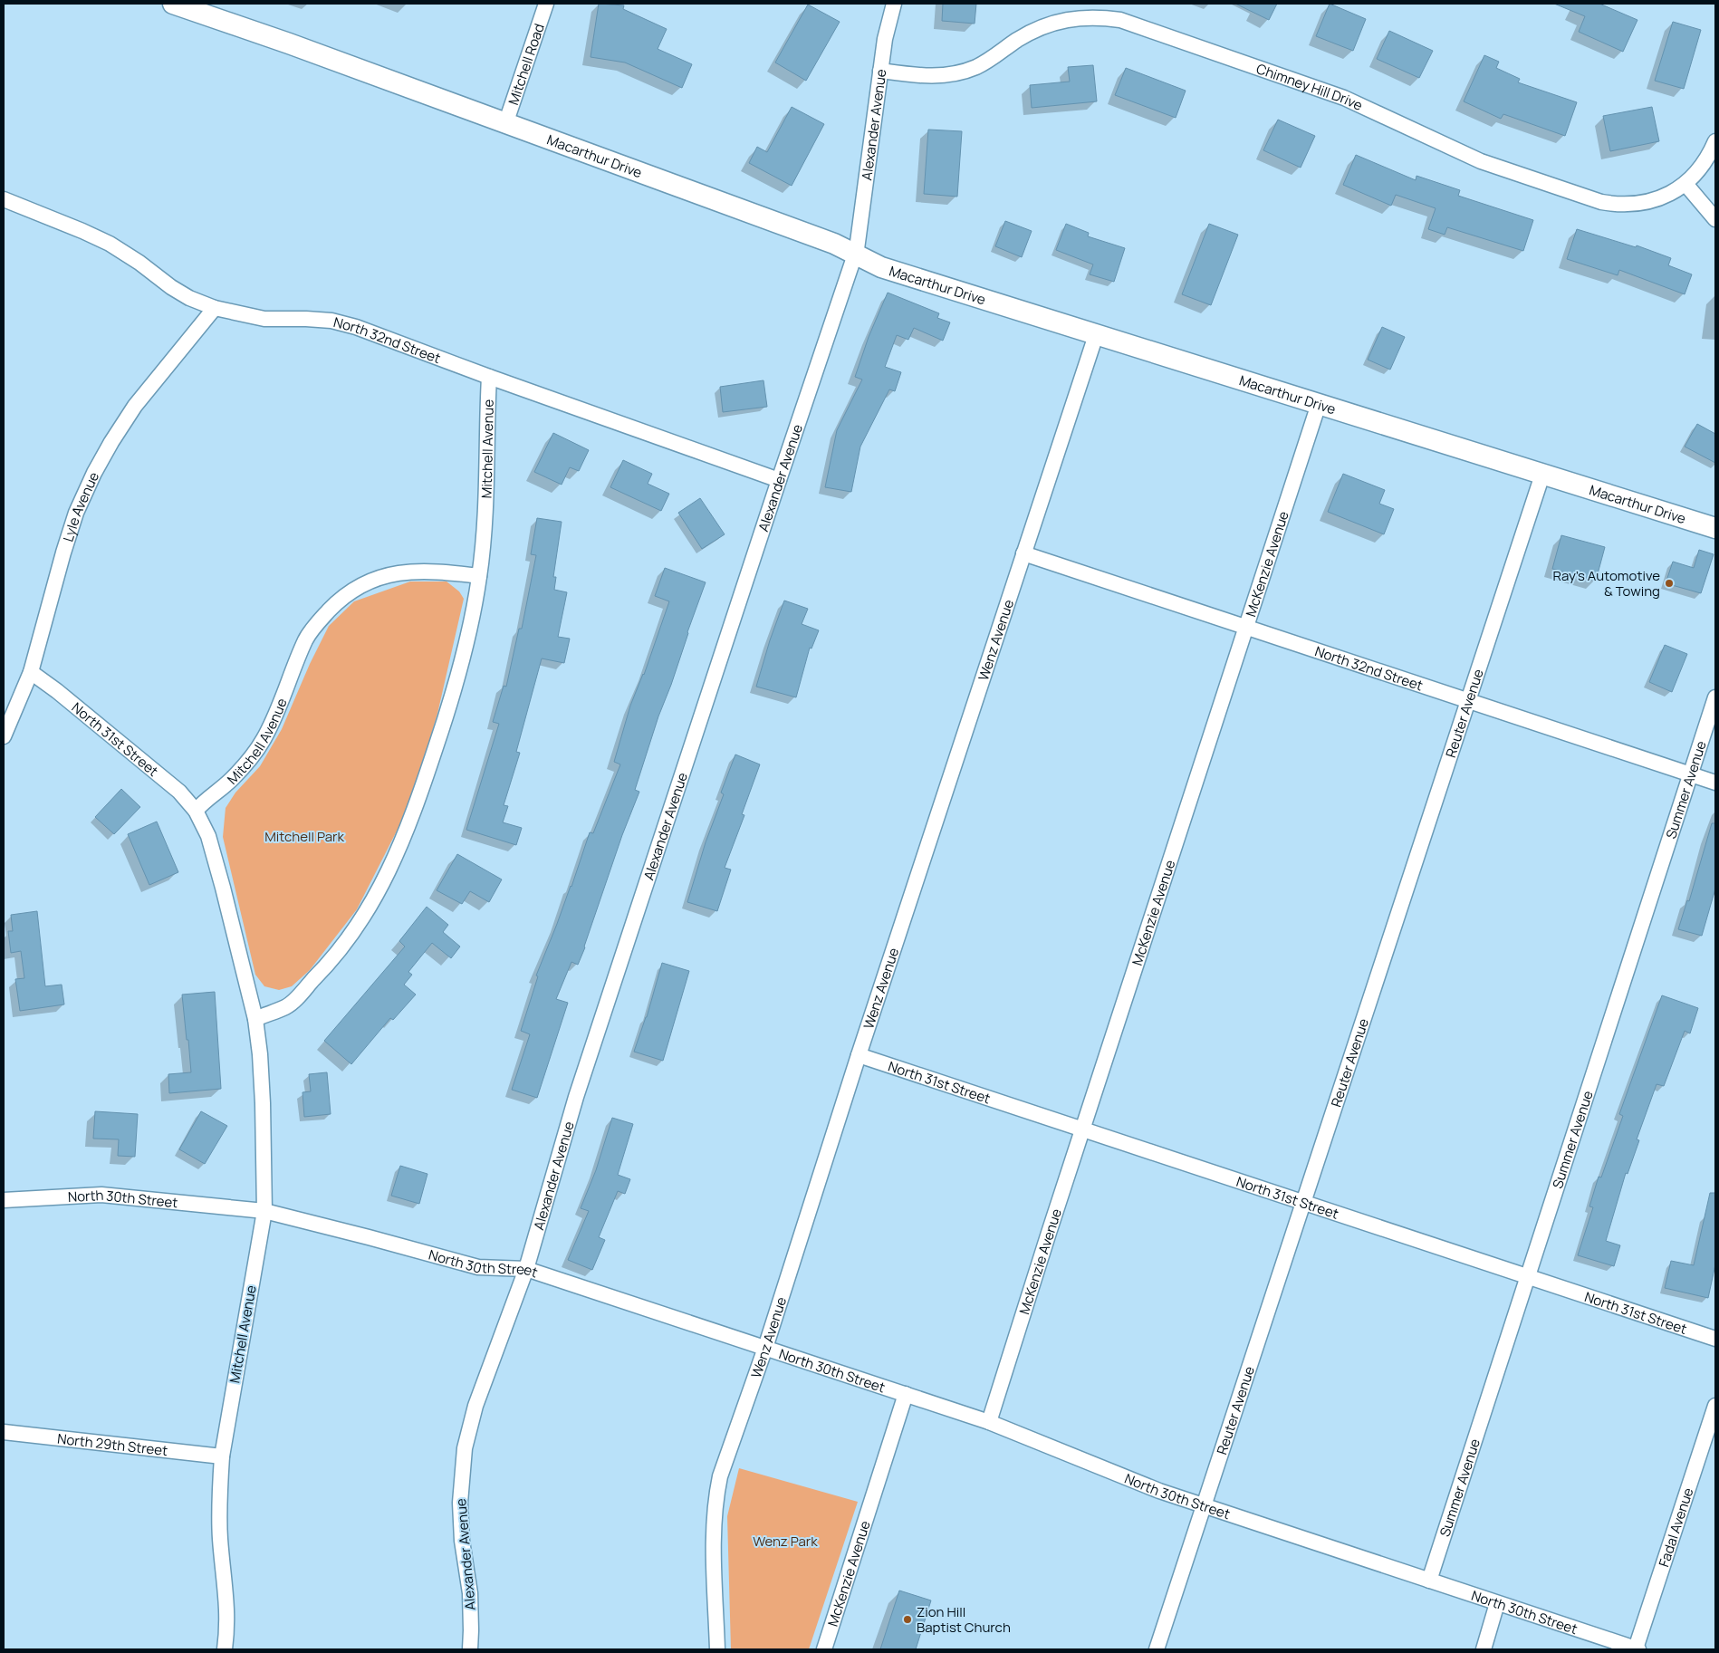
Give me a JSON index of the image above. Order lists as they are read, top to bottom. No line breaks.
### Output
{"streets":{"main road":["Macarthur Drive"],"street":["Mitchell Road","Chimney Hill Drive","Alexander Avenue","North 32nd Street","Mitchell Avenue","Lyle Avenue","McKenzie Avenue","Wenz Avenue","Reuter Avenue","North 31st Street","Summer Avenue","North 30th Street","North 29th Street","Fadal Avenue"]},"crossings":[["Mitchell Road","Macarthur Drive"],["Chimney Hill Drive","Alexander Avenue"],["Alexander Avenue","Macarthur Drive"],["Alexander Avenue","North 32nd Street"],["Alexander Avenue","North 30th Street"],["Macarthur Drive","McKenzie Avenue"],["Macarthur Drive","Wenz Avenue"],["Macarthur Drive","Reuter Avenue"],["North 32nd Street","Mitchell Avenue"],["North 32nd Street","Lyle Avenue"],["North 32nd Street","McKenzie Avenue"],["North 32nd Street","Wenz Avenue"],["North 32nd Street","Reuter Avenue"],["North 32nd Street","Summer Avenue"],["Mitchell Avenue","North 31st Street"],["Mitchell Avenue","North 30th Street"],["Mitchell Avenue","North 29th Street"],["Lyle Avenue","North 31st Street"],["McKenzie Avenue","North 31st Street"],["McKenzie Avenue","North 30th Street"],["Wenz Avenue","North 31st Street"],["Wenz Avenue","North 30th Street"],["Reuter Avenue","North 31st Street"],["Reuter Avenue","North 30th Street"],["North 31st Street","Summer Avenue"],["Summer Avenue","North 30th Street"],["North 30th Street","Fadal Avenue"]],"parks":["Mitchell Park","Wenz Park"],"places":["Ray's Automotive & Towing","Zion Hill Baptist Church"]}
